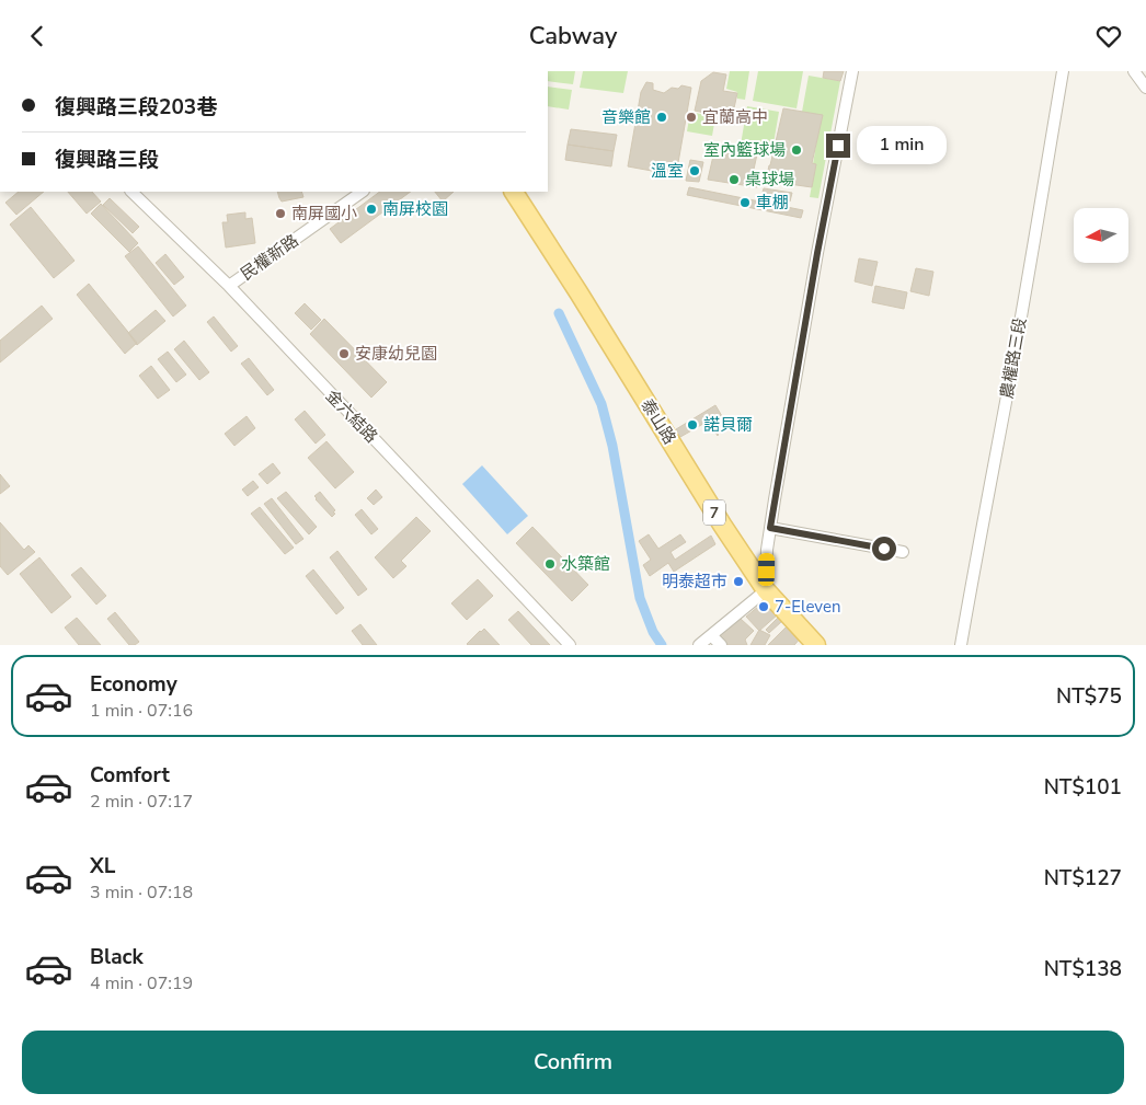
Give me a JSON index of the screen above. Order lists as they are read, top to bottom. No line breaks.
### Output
{"streets":{"main road":["泰山路","7"],"street":["民權新路","農權路三段","金六結路"]},"crossings":[["民權新路","金六結路"]],"places":["音樂館","宜蘭高中","室內籃球場","溫室","桌球場","車棚","南屏校園","南屏國小","安康幼兒園","諾貝爾","水築館","明泰超市","7-Eleven"],"north":"left","page":{"header":"Cabway","banner":["復興路三段203巷","復興路三段"],"bubble":"1 min","list":[{"name":"Economy","note":"1 min · 07:16","value":"NT$75"},{"name":"Comfort","note":"2 min · 07:17","value":"NT$101"},{"name":"XL","note":"3 min · 07:18","value":"NT$127"},{"name":"Black","note":"4 min · 07:19","value":"NT$138"}],"buttons":"Confirm"}}
